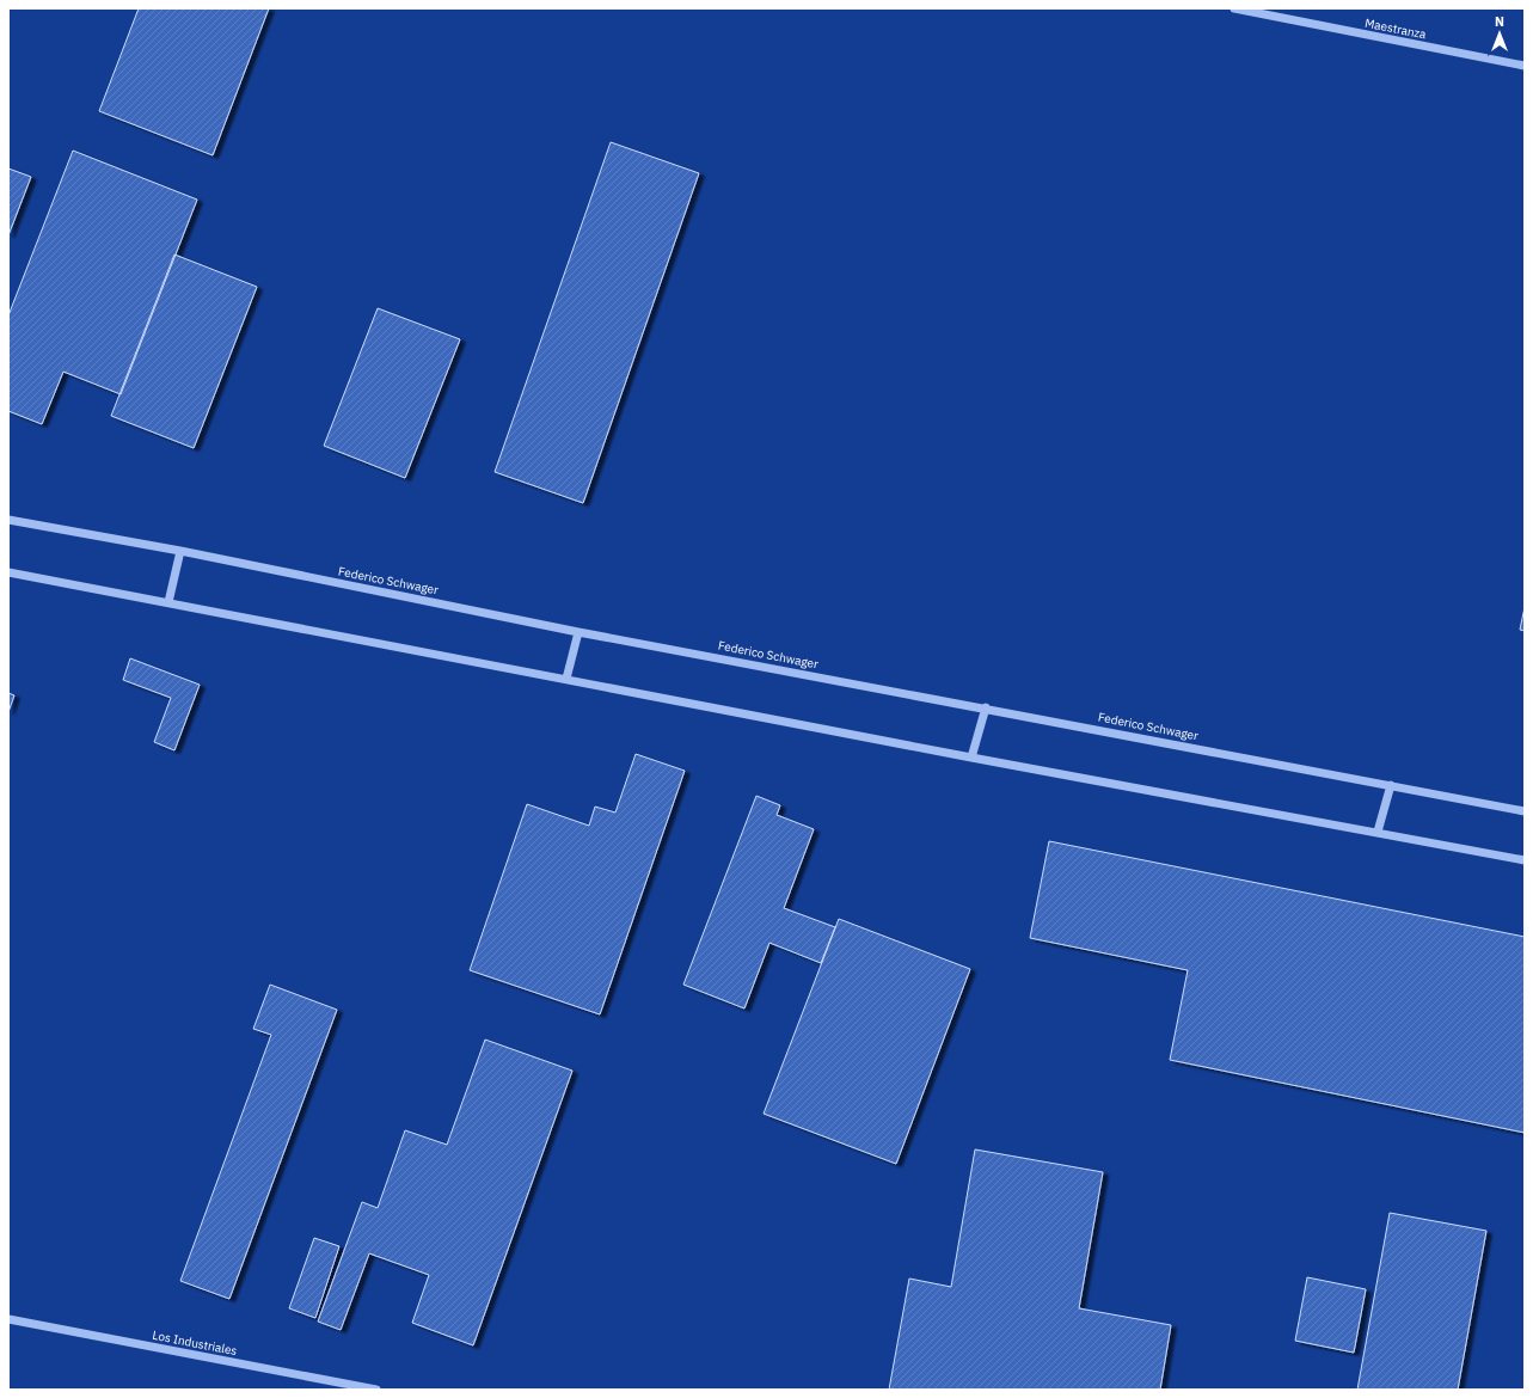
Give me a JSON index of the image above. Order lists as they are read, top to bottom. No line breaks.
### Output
{"streets":{"street":["Maestranza","Federico Schwager","Los Industriales"]},"north":"top"}
